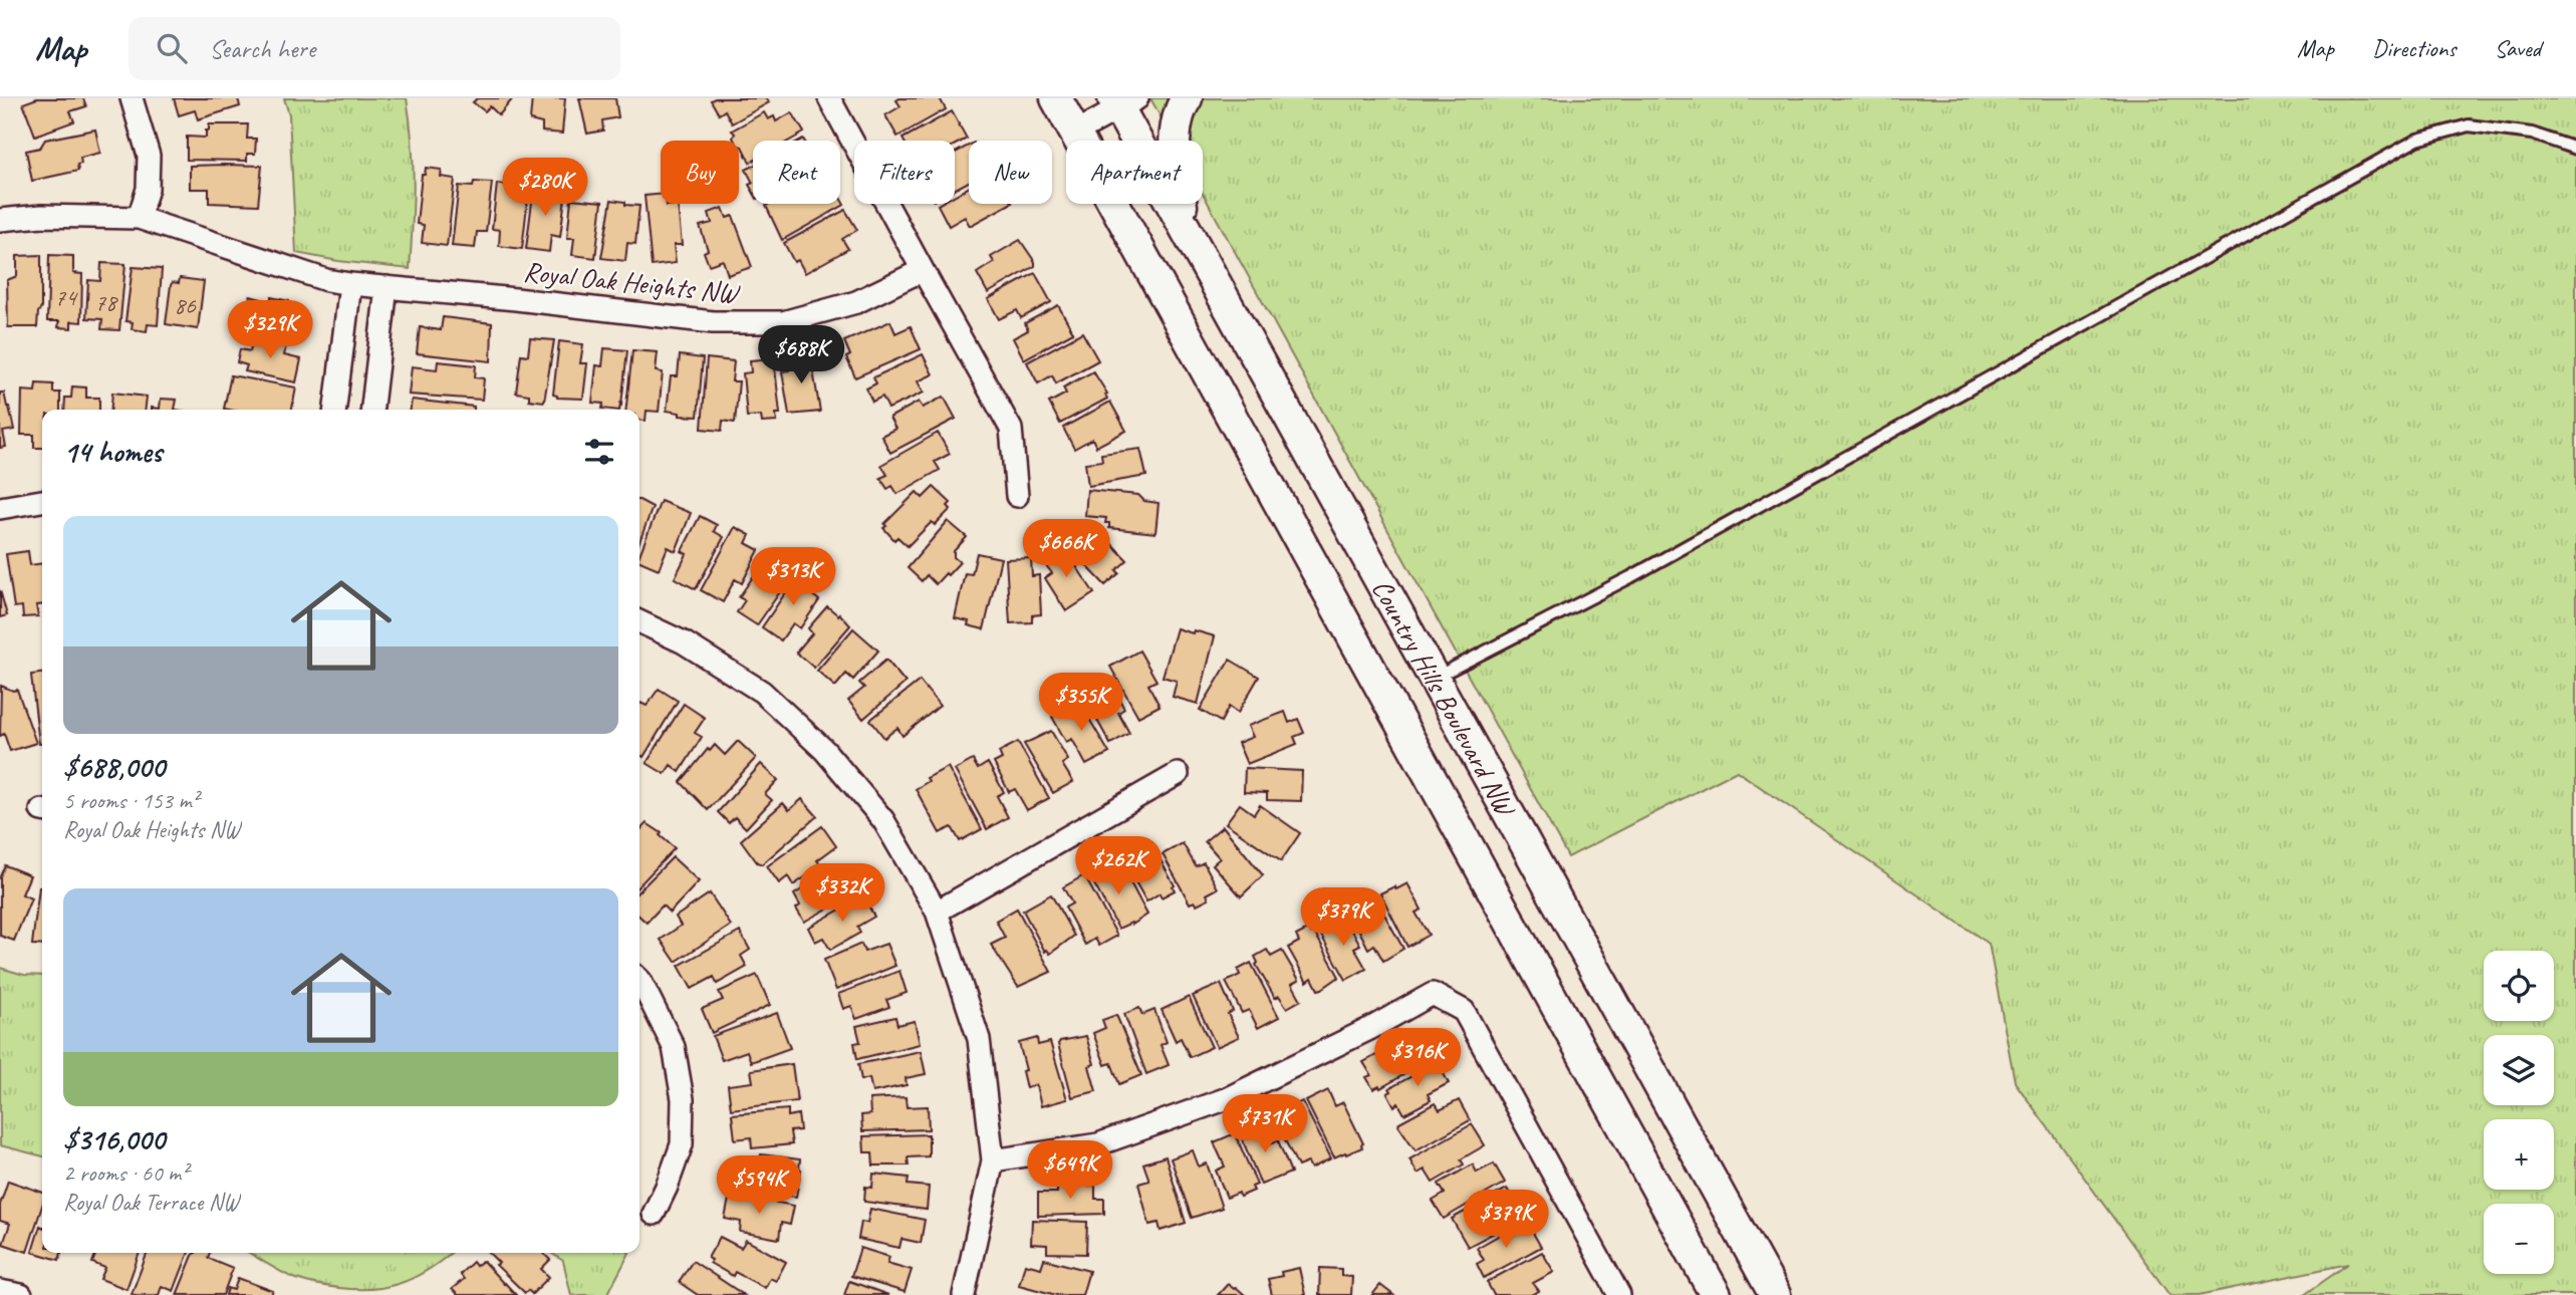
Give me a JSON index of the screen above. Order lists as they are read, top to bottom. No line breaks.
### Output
{"streets":{"main road":["Country Hills Boulevard NW"],"street":["Royal Oak Heights NW"]},"house_numbers":["74","78","86"],"page":{"header":"Map","search":"Search here","nav":["Map","Directions","Saved"],"chip":["Buy","Rent","Filters","New","Apartment"],"price":["$280K","$329K","$688K","$666K","$313K","$355K","$262K","$332K","$379K","$316K","$731K","$649K","$594K","$379K"],"heading":"14 homes","list":[{"name":"$688,000","note":"5 rooms · 153 m² · Royal Oak Heights NW"},{"name":"$316,000","note":"2 rooms · 60 m² · Royal Oak Terrace NW"}],"map_buttons":["+","−"]}}
